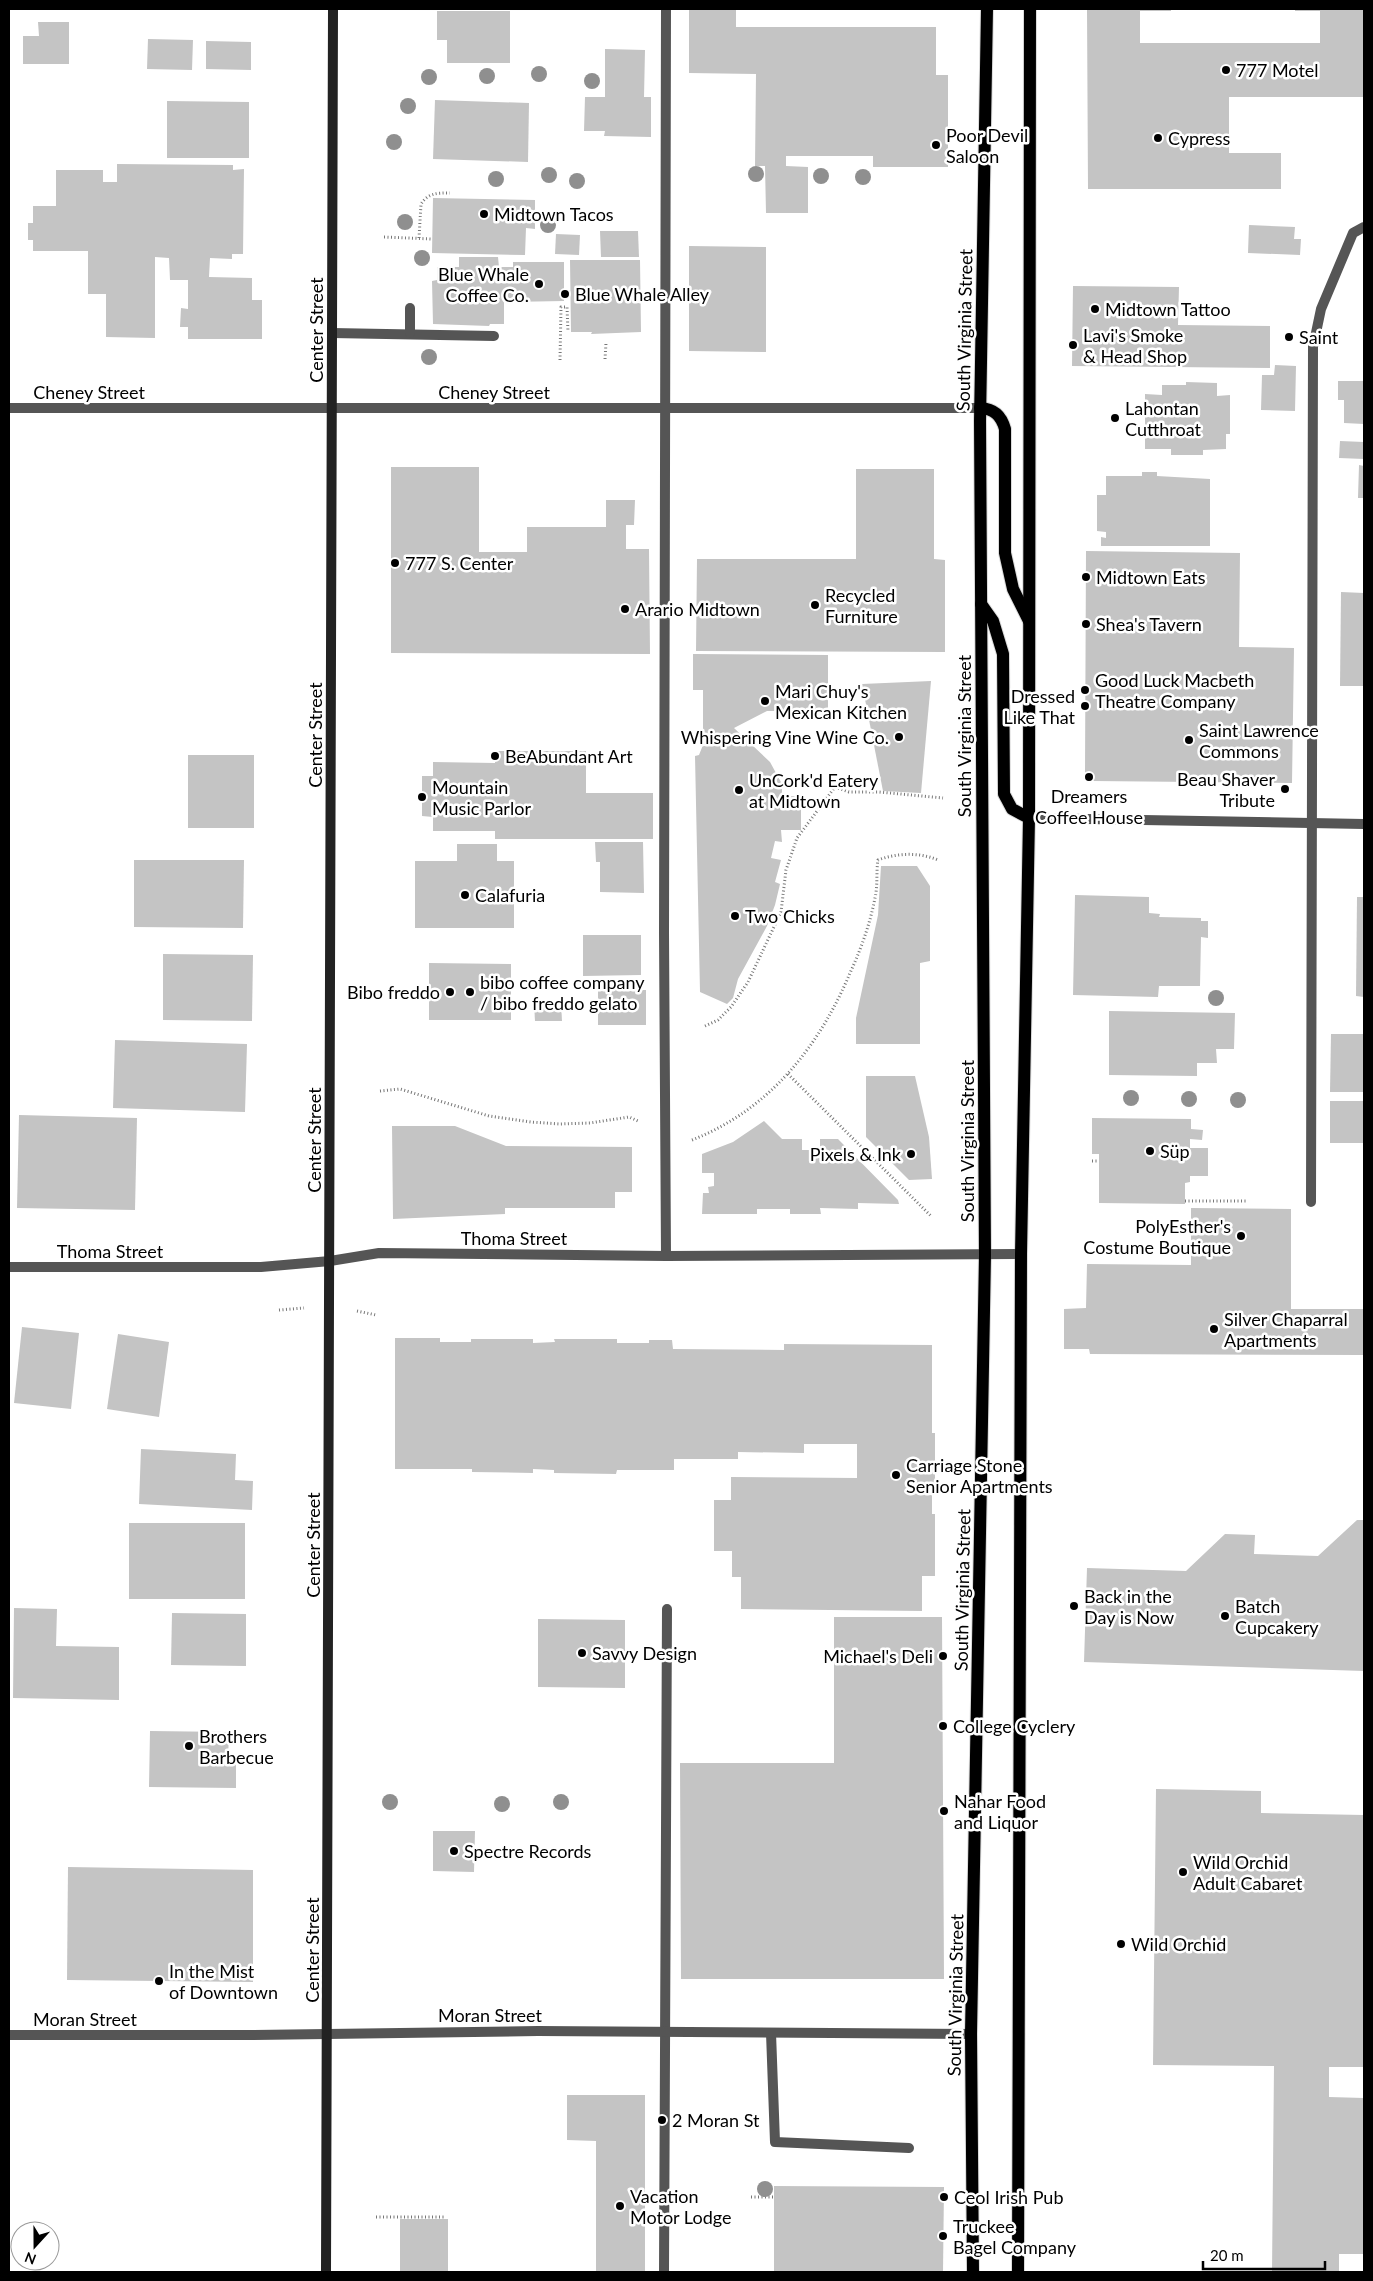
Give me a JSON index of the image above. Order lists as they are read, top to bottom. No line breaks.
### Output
{"streets":{"main road":["South Virginia Street"],"street":["Center Street","Cheney Street","Thoma Street","Moran Street"]},"crossings":[["Center Street","Cheney Street"],["Center Street","Thoma Street"],["Center Street","Moran Street"],["South Virginia Street","Cheney Street"],["South Virginia Street","Thoma Street"],["South Virginia Street","Moran Street"]],"places":["777 Motel","Cypress","Poor Devil Saloon","Midtown Tacos","Blue Whale Coffee Co.","Blue Whale Alley","Midtown Tattoo","Saint","Lavi's Smoke & Head Shop","Lahontan Cutthroat","777 S. Center","Midtown Eats","Recycled Furniture","Arario Midtown","Shea's Tavern","Good Luck Macbeth Theatre Company","Mari Chuy's Mexican Kitchen","Dressed Like That","Whispering Vine Wine Co.","Saint Lawrence Commons","BeAbundant Art","Dreamers Coffee House","Beau Shaver Tribute","UnCork'd Eatery at Midtown","Mountain Music Parlor","Calafuria","Two Chicks","Bibo freddo","bibo coffee company / bibo freddo gelato","Süp","Pixels & Ink","PolyEsther's Costume Boutique","Silver Chaparral Apartments","Carriage Stone Senior Apartments","Back in the Day is Now","Batch Cupcakery","Savvy Design","Michael's Deli","College Cyclery","Brothers Barbecue","Nahar Food and Liquor","Spectre Records","Wild Orchid Adult Cabaret","Wild Orchid","In the Mist of Downtown","2 Moran St","Ceol Irish Pub","Vacation Motor Lodge","Truckee Bagel Company"],"scale_bar":"20 m","north":"bottom"}
